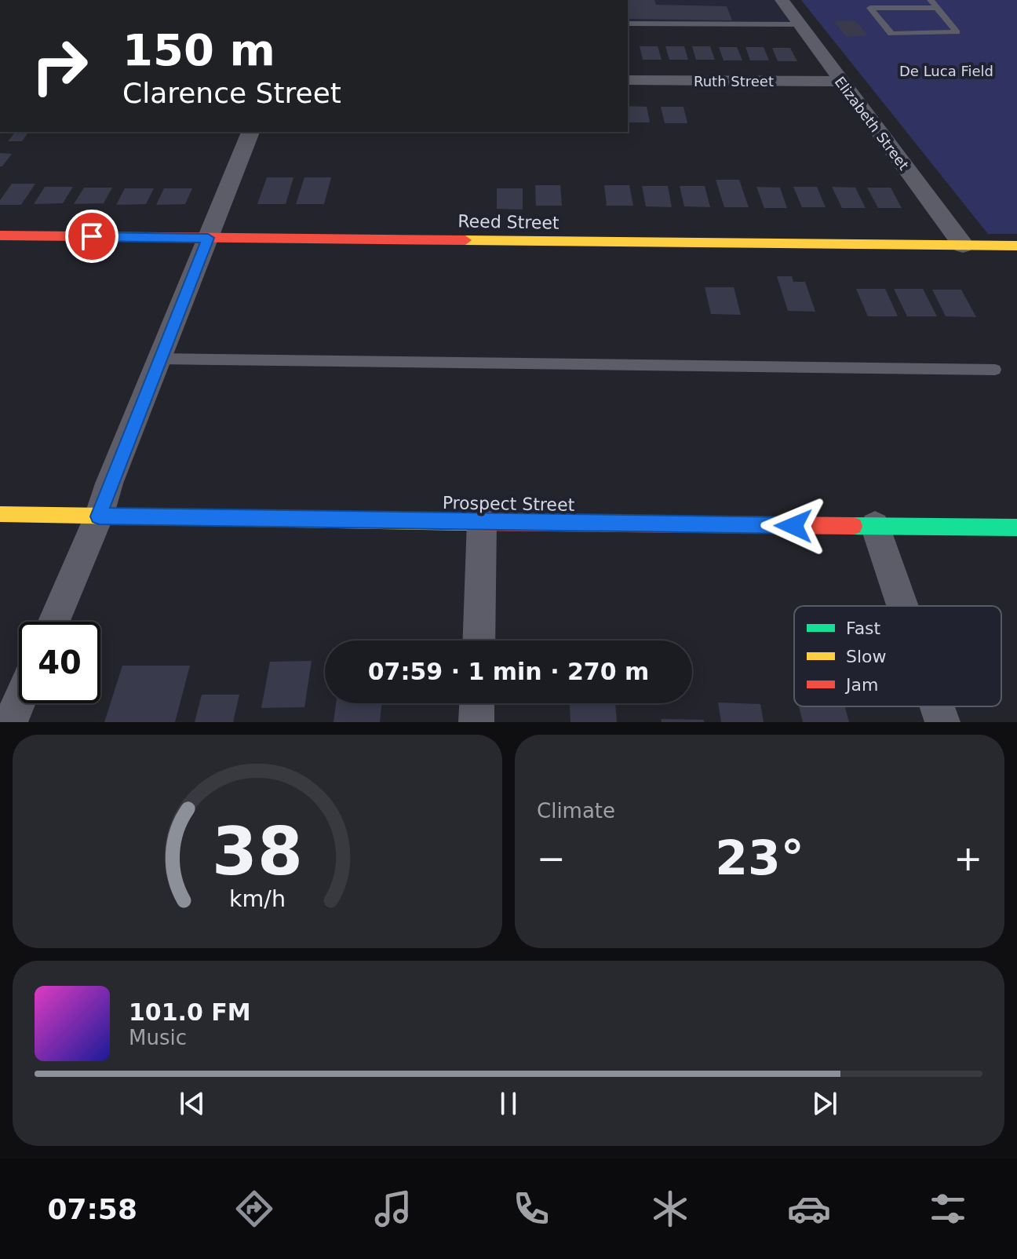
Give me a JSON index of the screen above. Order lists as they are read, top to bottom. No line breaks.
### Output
{"streets":{"street":["Ruth Street","Elizabeth Street","Reed Street","Prospect Street"]},"crossings":[["Ruth Street","Elizabeth Street"],["Elizabeth Street","Reed Street"]],"parks":["De Luca Field"],"legend":["Fast","Slow","Jam"],"page":{"turn":["150 m","Clarence Street"],"limit":"40","trip":"07:59 · 1 min · 270 m","tile":"Climate","heat":["−","23°","+"],"song":["101.0 FM","Music"],"tabs":"07:58","gauge":["38","km/h"]}}
